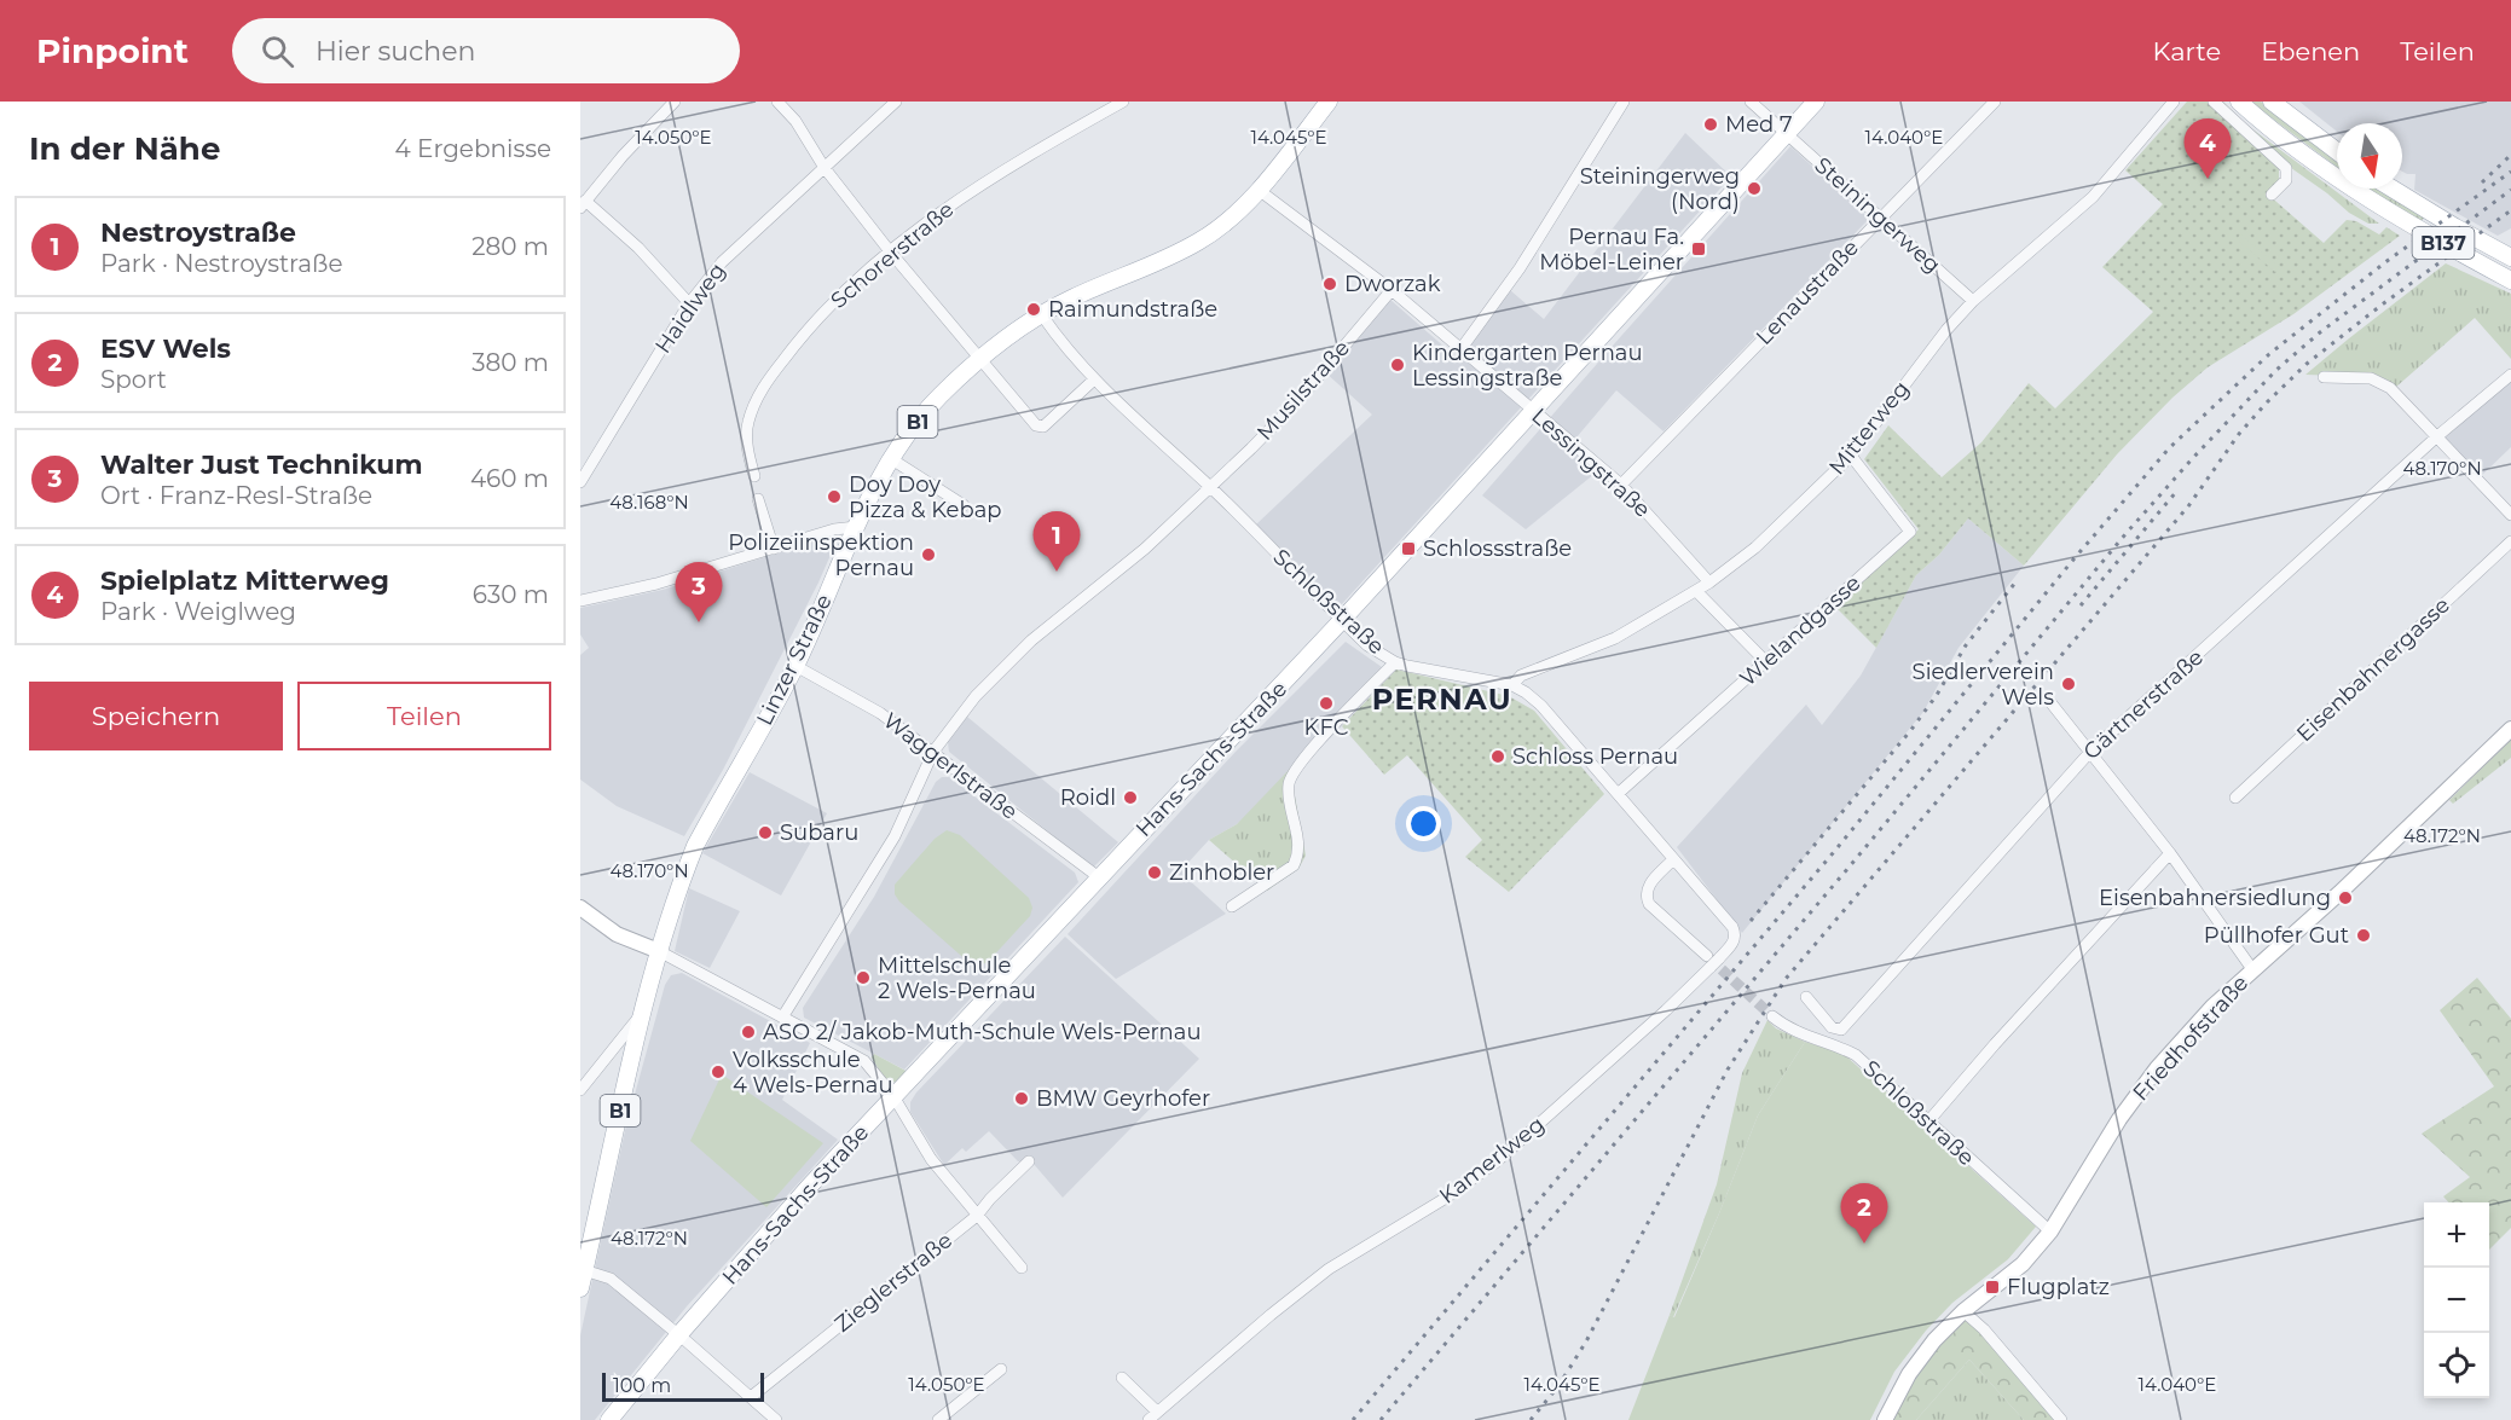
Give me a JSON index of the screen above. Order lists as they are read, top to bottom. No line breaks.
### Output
{"streets":{"main road":["B137","B1","Linzer Straße","Hans-Sachs-Straße"],"street":["Steiningerweg","Schorerstraße","Lenaustraße","Haidlweg","Musilstraße","Mitterweg","Lessingstraße","Schloßstraße","Wielandgasse","Eisenbahnergasse","Gärtnerstraße","Waggerlstraße","Friedhofstraße","Kamerlweg","Zieglerstraße"]},"crossings":[["Steiningerweg","Lenaustraße"],["Steiningerweg","Mitterweg"],["Steiningerweg","Hans-Sachs-Straße"],["Lenaustraße","Lessingstraße"],["Musilstraße","Lessingstraße"],["Musilstraße","Schloßstraße"],["Musilstraße","Waggerlstraße"],["Mitterweg","Lessingstraße"],["Mitterweg","Schloßstraße"],["Mitterweg","Wielandgasse"],["Lessingstraße","Linzer Straße"],["Lessingstraße","Hans-Sachs-Straße"],["Schloßstraße","Wielandgasse"],["Schloßstraße","Linzer Straße"],["Schloßstraße","Hans-Sachs-Straße"],["Schloßstraße","Friedhofstraße"],["Schloßstraße","Kamerlweg"],["Linzer Straße","Waggerlstraße"],["Hans-Sachs-Straße","Waggerlstraße"]],"districts":["PERNAU"],"places":{"other":["Med 7","Steiningerweg (Nord)","Dworzak","Raimundstraße","Kindergarten Pernau Lessingstraße","Doy Doy Pizza & Kebap","Polizeiinspektion Pernau","Siedlerverein Wels","KFC","Schloss Pernau","Roidl","Subaru","Zinhobler","Eisenbahnersiedlung","Püllhofer Gut","Mittelschule 2 Wels-Pernau","ASO 2/ Jakob-Muth-Schule Wels-Pernau","Volksschule 4 Wels-Pernau","BMW Geyrhofer"],"transit":["Pernau Fa. Möbel-Leiner","Schlossstraße","Flugplatz"]},"scale_bar":"100 m","north":"bottom","page":{"header":"Pinpoint","search":"Hier suchen","nav":["Karte","Ebenen","Teilen"],"heading":["In der Nähe","4 Ergebnisse"],"pins":["4","1","3","2"],"list":[{"mark":"1","name":"Nestroystraße","note":"Park · Nestroystraße","value":"280 m"},{"mark":"2","name":"ESV Wels","note":"Sport","value":"380 m"},{"mark":"3","name":"Walter Just Technikum","note":"Ort · Franz-Resl-Straße","value":"460 m"},{"mark":"4","name":"Spielplatz Mitterweg","note":"Park · Weiglweg","value":"630 m"}],"buttons":["Speichern","Teilen"],"map_buttons":["+","−"],"scale":"100 m"},"coordinates":["14.050°E","14.045°E","14.040°E","48.170°N","48.168°N","48.172°N"]}
